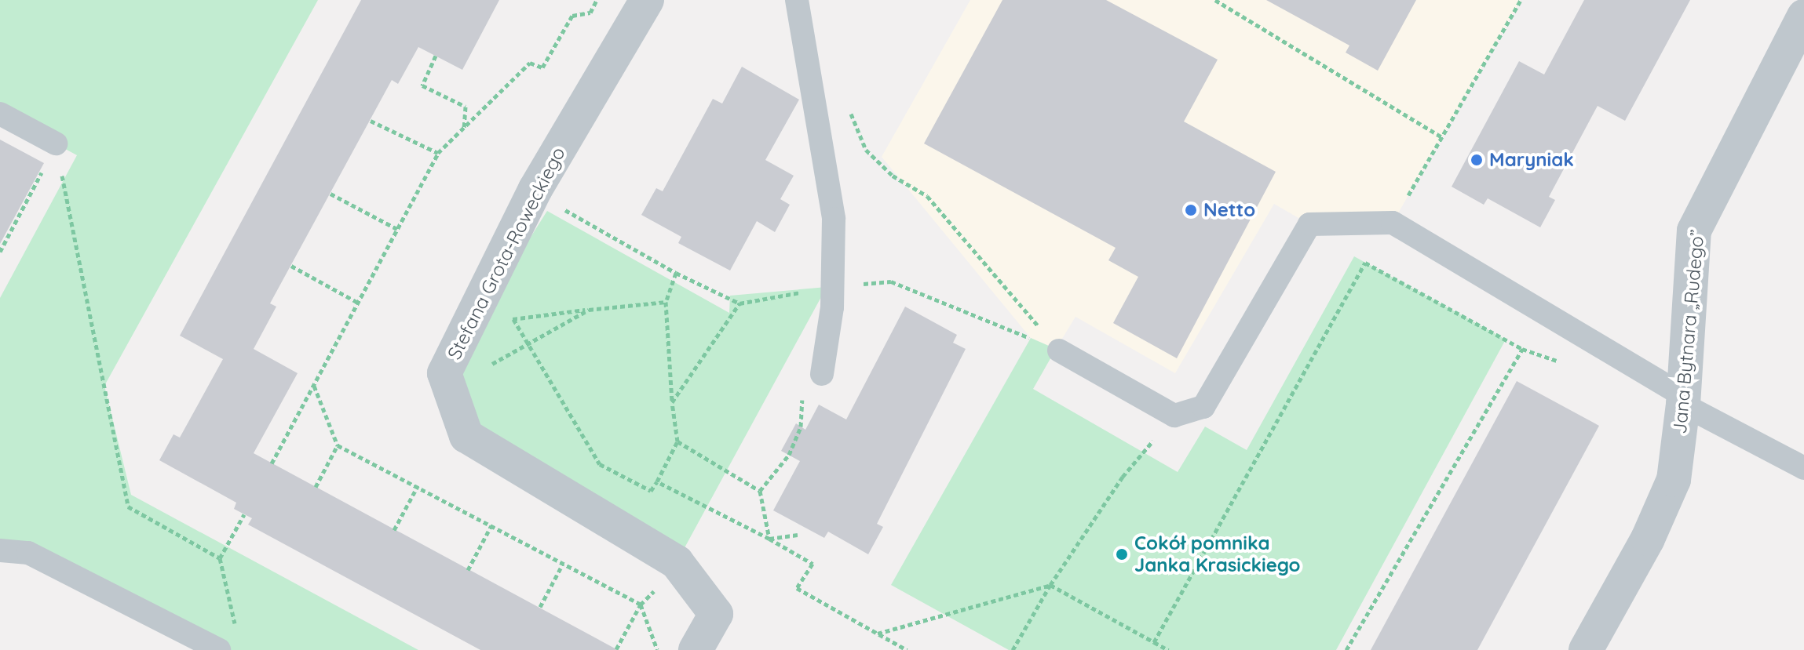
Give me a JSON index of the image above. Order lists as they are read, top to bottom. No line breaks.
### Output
{"streets":{"street":["Stefana Grota-Roweckiego","Jana Bytnara „Rudego”"]},"places":["Maryniak","Netto","Cokół pomnika Janka Krasickiego"]}
